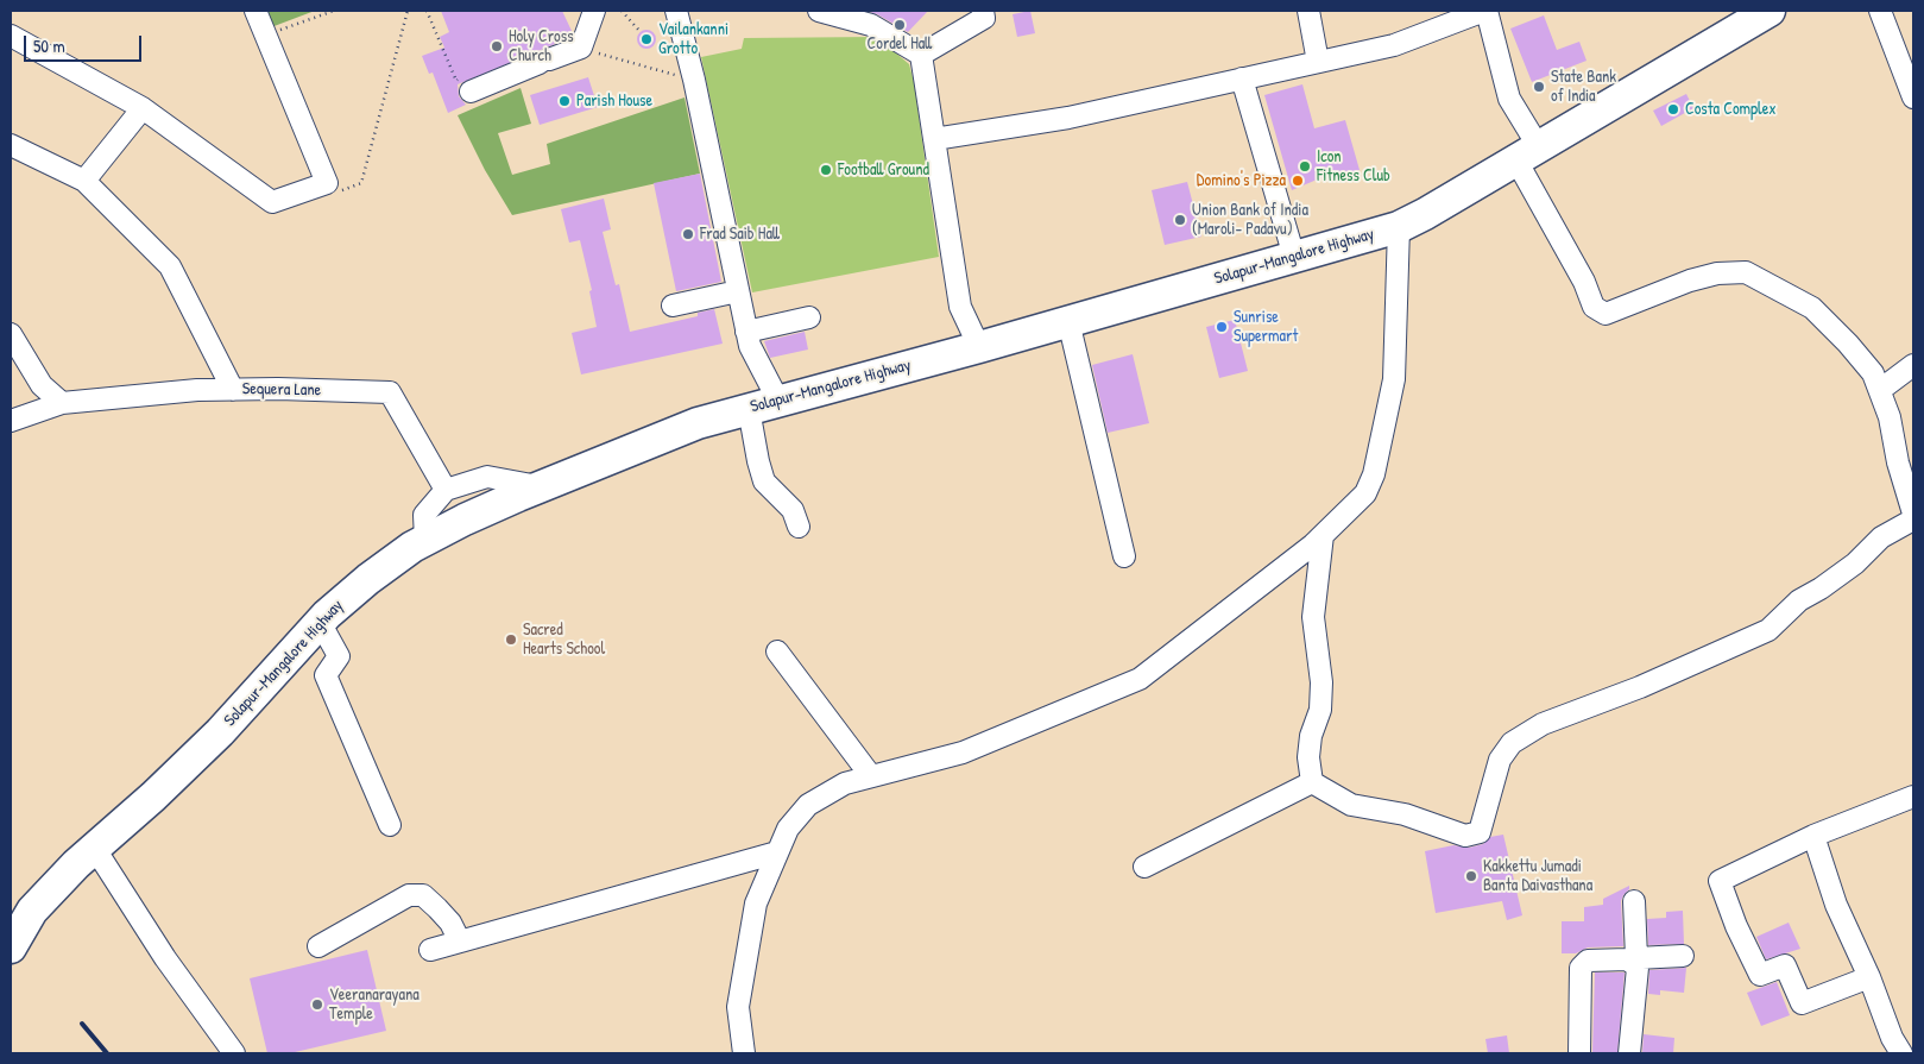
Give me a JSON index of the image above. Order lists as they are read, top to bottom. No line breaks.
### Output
{"streets":{"highway":["Solapur-Mangalore Highway"],"street":["Sequera Lane"]},"places":["Cordel Hall","Vailankanni Grotto","Holy Cross Church","State Bank of India","Parish House","Costa Complex","Icon Fitness Club","Football Ground","Domino's Pizza","Union Bank of India (Maroli- Padavu)","Frad Saib Hall","Sunrise Supermart","Sacred Hearts School","Kakkettu Jumadi Banta Daivasthana","Veeranarayana Temple"],"scale_bar":"50 m"}
